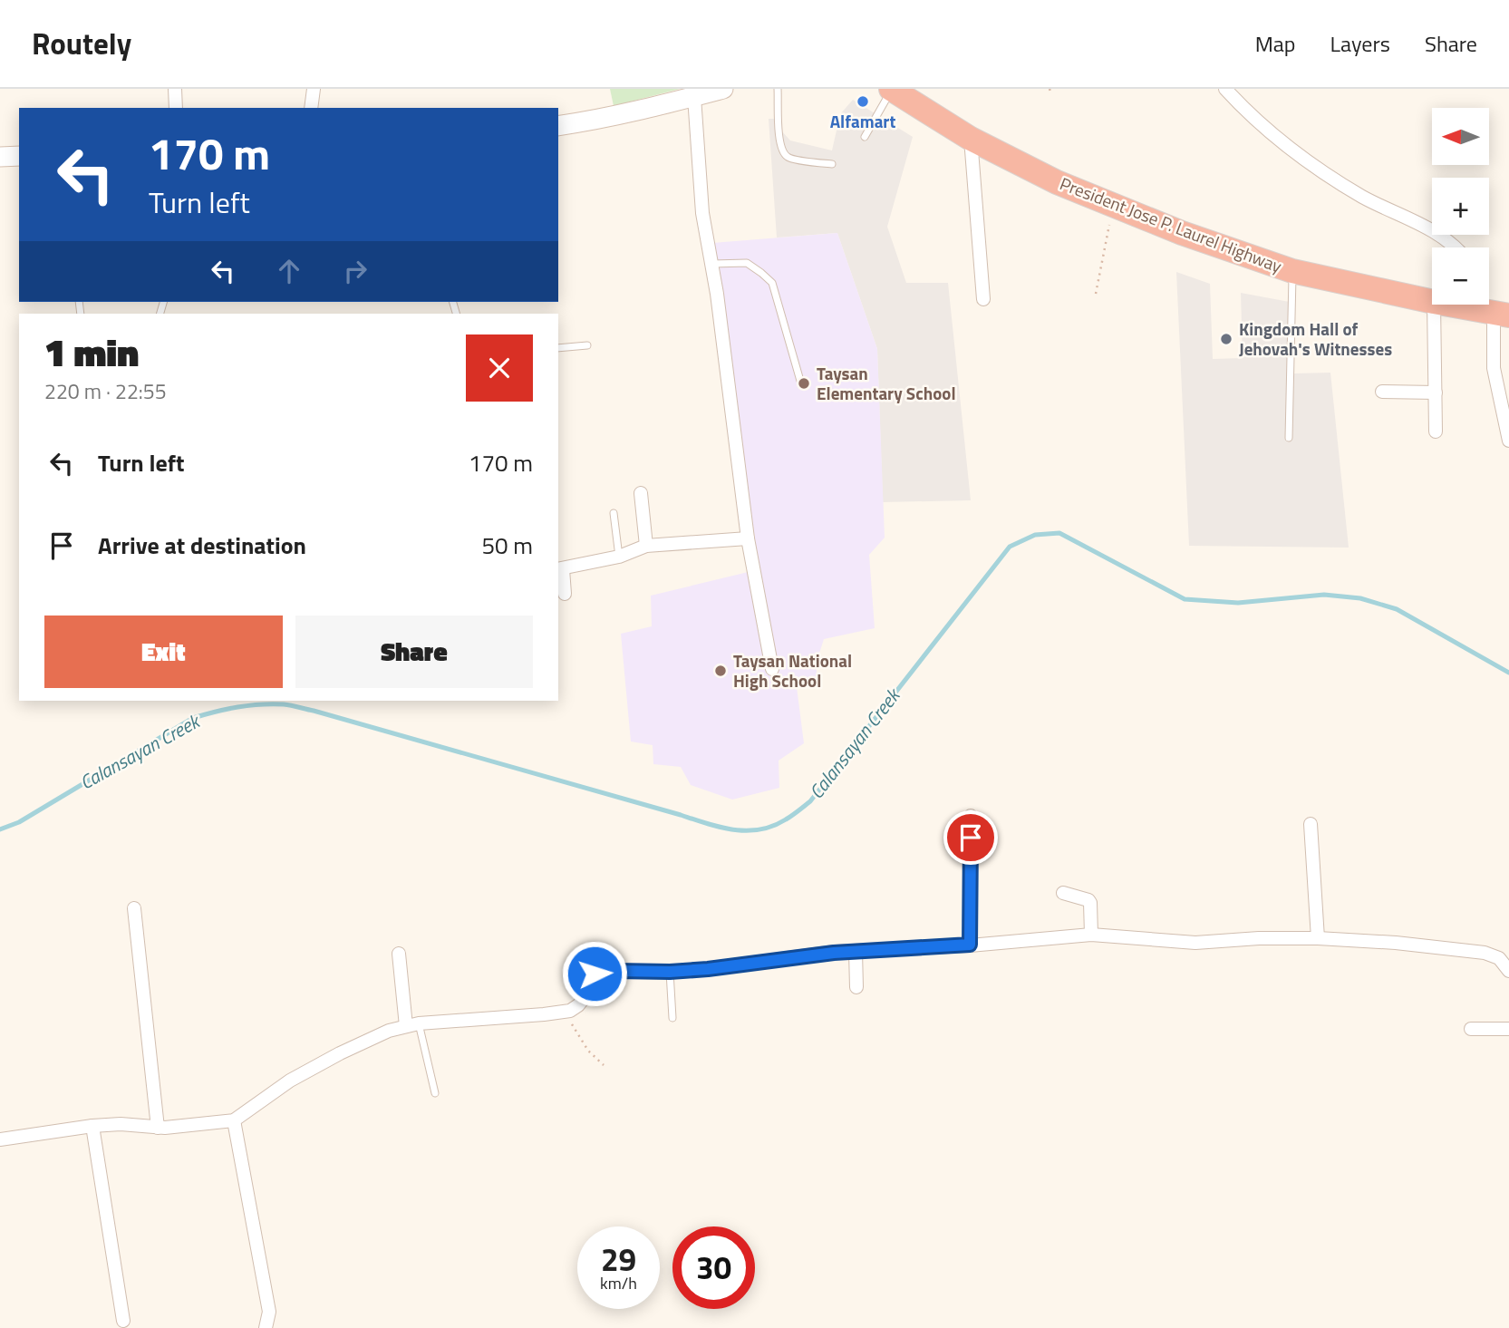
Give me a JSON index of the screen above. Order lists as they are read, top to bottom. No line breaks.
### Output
{"streets":{"highway":["President Jose P. Laurel Highway"]},"water":["Calansayan Creek"],"places":["Alfamart","Kingdom Hall of Jehovah's Witnesses","Taysan Elementary School","Taysan National High School"],"north":"left","page":{"header":"Routely","nav":["Map","Layers","Share"],"map_buttons":["+","−"],"turn":["170 m","Turn left"],"heading":["1 min","220 m · 22:55"],"list":[{"name":"Turn left","value":"170 m"},{"name":"Arrive at destination","value":"50 m"}],"buttons":["Exit","Share"],"speed":"29 km/h","limit":"30"}}
